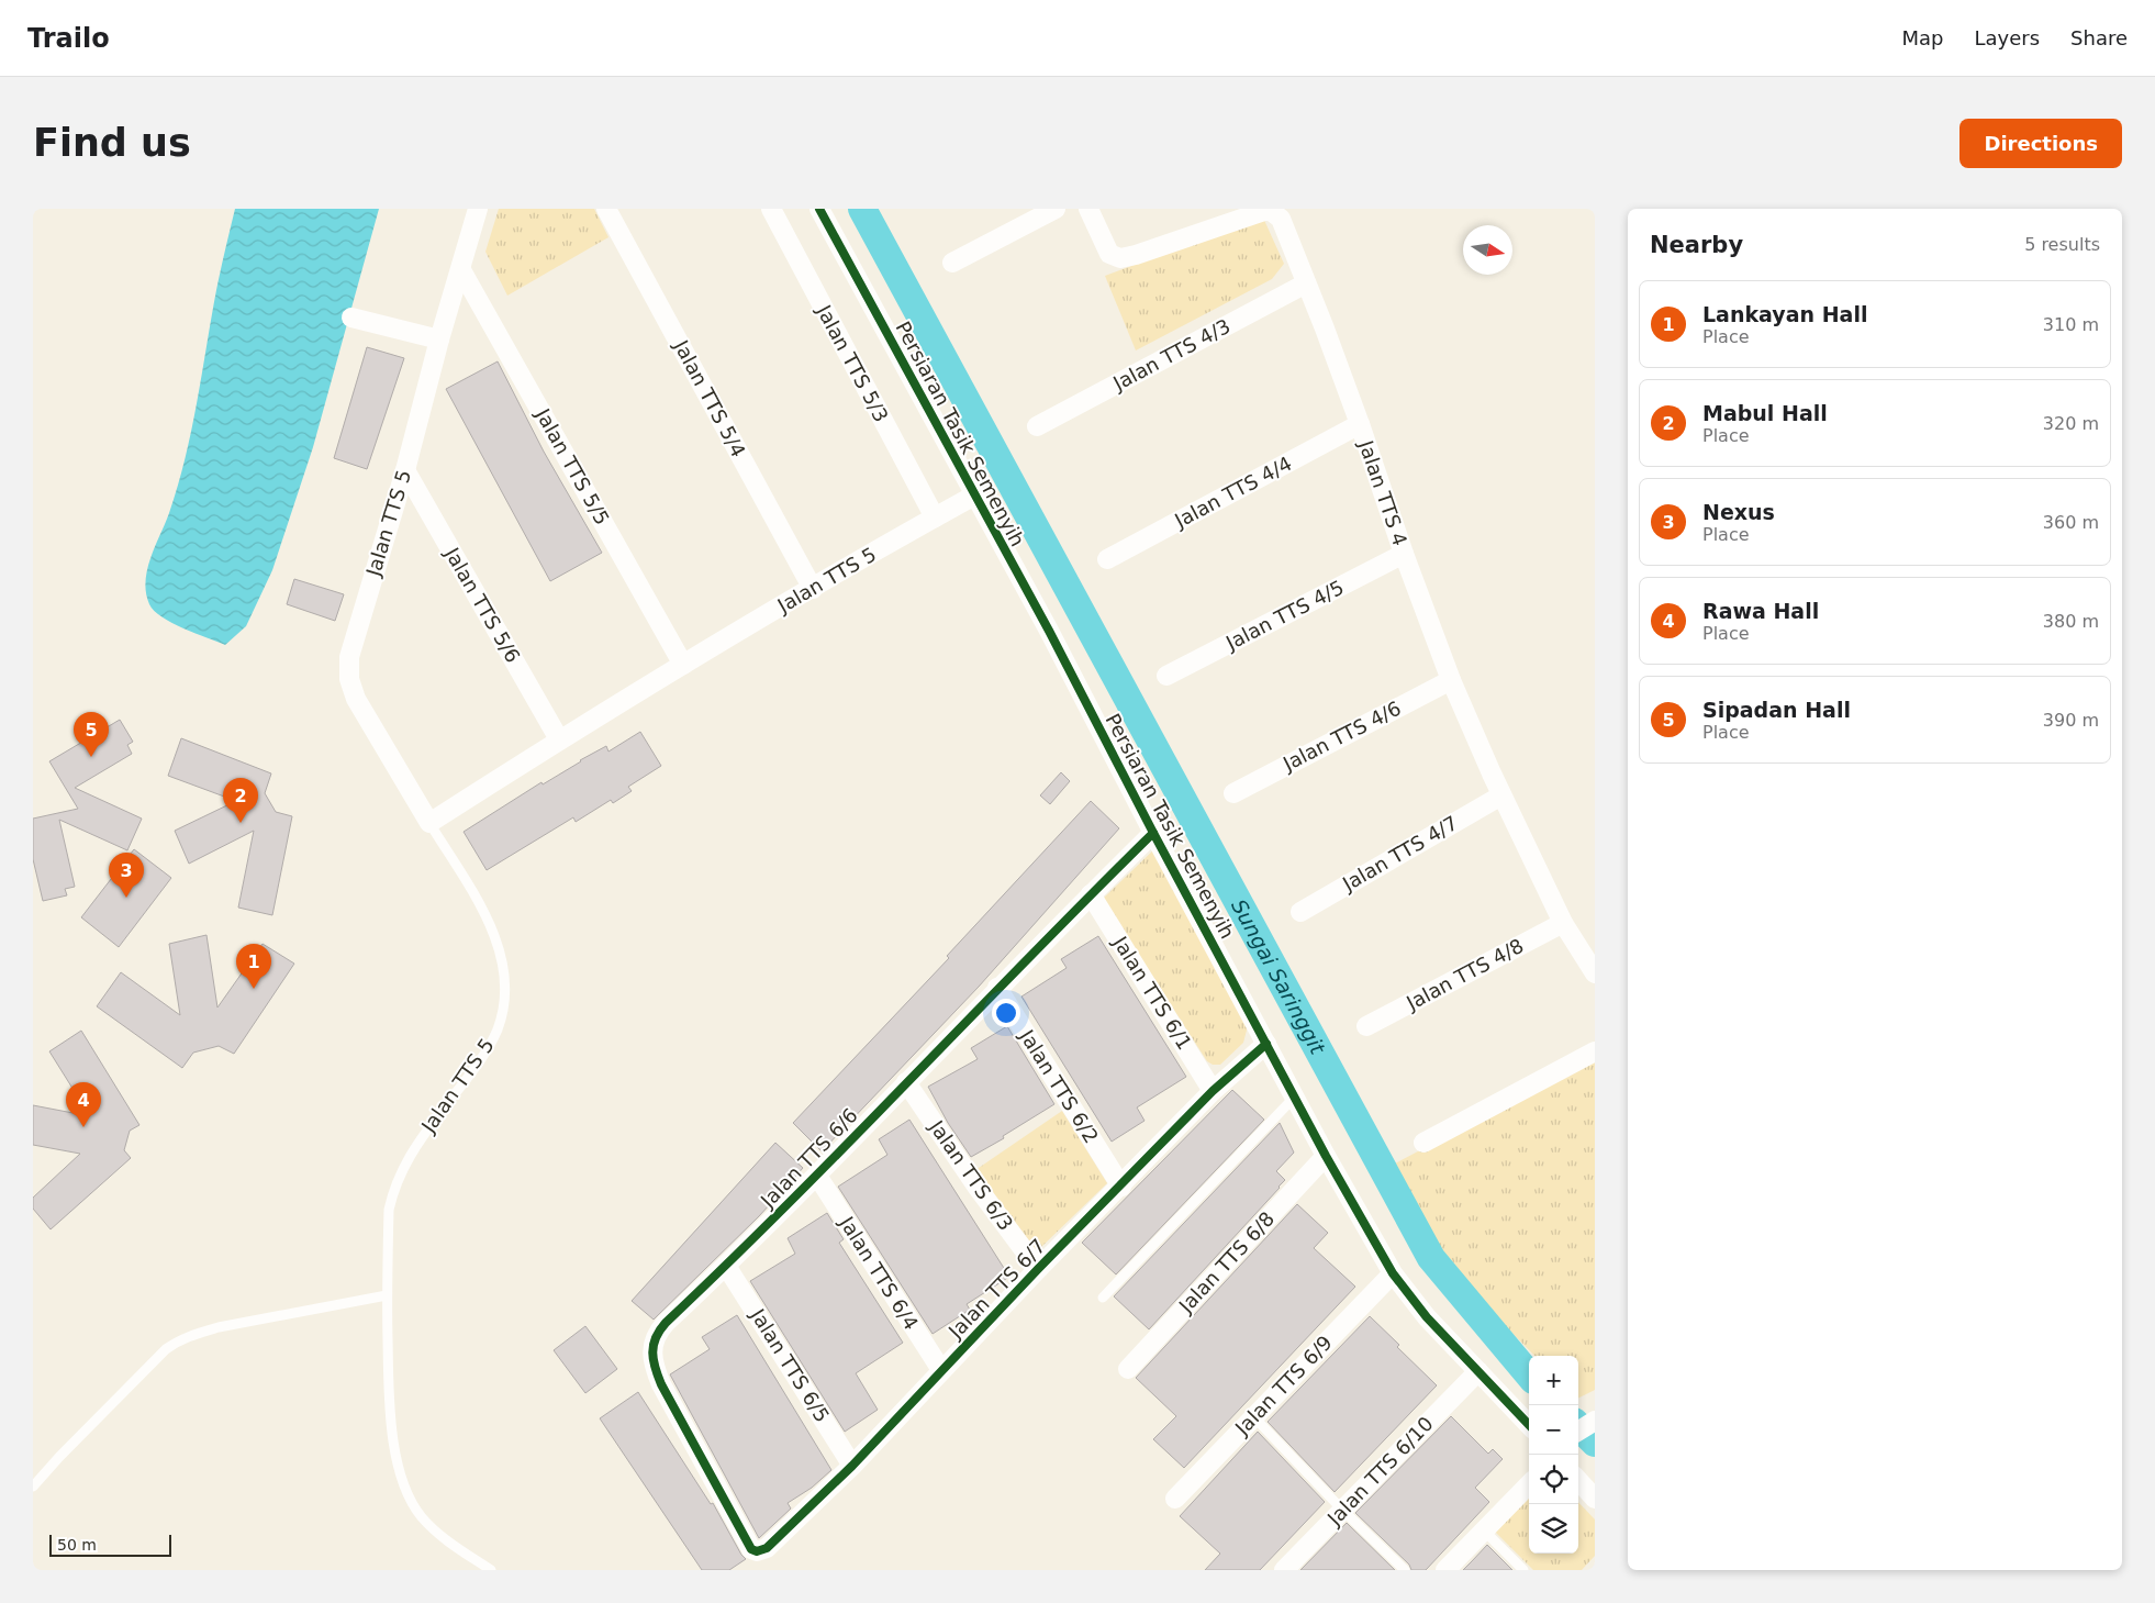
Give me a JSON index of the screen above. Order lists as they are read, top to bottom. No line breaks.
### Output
{"streets":{"street":["Jalan TTS 4/3","Jalan TTS 5/3","Jalan TTS 5/4","Persiaran Tasik Semenyih","Jalan TTS 5/5","Jalan TTS 4/4","Jalan TTS 4","Jalan TTS 5","Jalan TTS 5/6","Jalan TTS 4/5","Jalan TTS 4/6","Jalan TTS 4/7","Jalan TTS 4/8","Jalan TTS 6/1","Jalan TTS 6/2","Jalan TTS 6/6","Jalan TTS 6/3","Jalan TTS 6/8","Jalan TTS 6/4","Jalan TTS 6/7","Jalan TTS 6/5","Jalan TTS 6/9","Jalan TTS 6/10"]},"crossings":[["Jalan TTS 4/3","Jalan TTS 4"],["Jalan TTS 5/3","Jalan TTS 5"],["Jalan TTS 5/4","Jalan TTS 5"],["Persiaran Tasik Semenyih","Jalan TTS 5"],["Persiaran Tasik Semenyih","Jalan TTS 6/6"],["Persiaran Tasik Semenyih","Jalan TTS 6/8"],["Persiaran Tasik Semenyih","Jalan TTS 6/7"],["Persiaran Tasik Semenyih","Jalan TTS 6/9"],["Persiaran Tasik Semenyih","Jalan TTS 6/10"],["Jalan TTS 5/5","Jalan TTS 5"],["Jalan TTS 4/4","Jalan TTS 4"],["Jalan TTS 4","Jalan TTS 4/5"],["Jalan TTS 4","Jalan TTS 4/6"],["Jalan TTS 4","Jalan TTS 4/7"],["Jalan TTS 4","Jalan TTS 4/8"],["Jalan TTS 5","Jalan TTS 5/6"],["Jalan TTS 6/1","Jalan TTS 6/6"],["Jalan TTS 6/1","Jalan TTS 6/7"],["Jalan TTS 6/2","Jalan TTS 6/6"],["Jalan TTS 6/2","Jalan TTS 6/7"],["Jalan TTS 6/6","Jalan TTS 6/3"],["Jalan TTS 6/6","Jalan TTS 6/4"],["Jalan TTS 6/6","Jalan TTS 6/7"],["Jalan TTS 6/6","Jalan TTS 6/5"],["Jalan TTS 6/3","Jalan TTS 6/7"],["Jalan TTS 6/4","Jalan TTS 6/7"],["Jalan TTS 6/7","Jalan TTS 6/5"]],"water":["Sungai Saringgit"],"scale_bar":"50 m","north":"right","page":{"header":"Trailo","nav":["Map","Layers","Share"],"buttons":"Directions","title":"Find us","heading":["Nearby","5 results"],"list":[{"mark":"1","name":"Lankayan Hall","note":"Place","value":"310 m"},{"mark":"2","name":"Mabul Hall","note":"Place","value":"320 m"},{"mark":"3","name":"Nexus","note":"Place","value":"360 m"},{"mark":"4","name":"Rawa Hall","note":"Place","value":"380 m"},{"mark":"5","name":"Sipadan Hall","note":"Place","value":"390 m"}],"pins":["5","2","3","1","4"],"map_buttons":["+","−"],"scale":"50 m"}}
